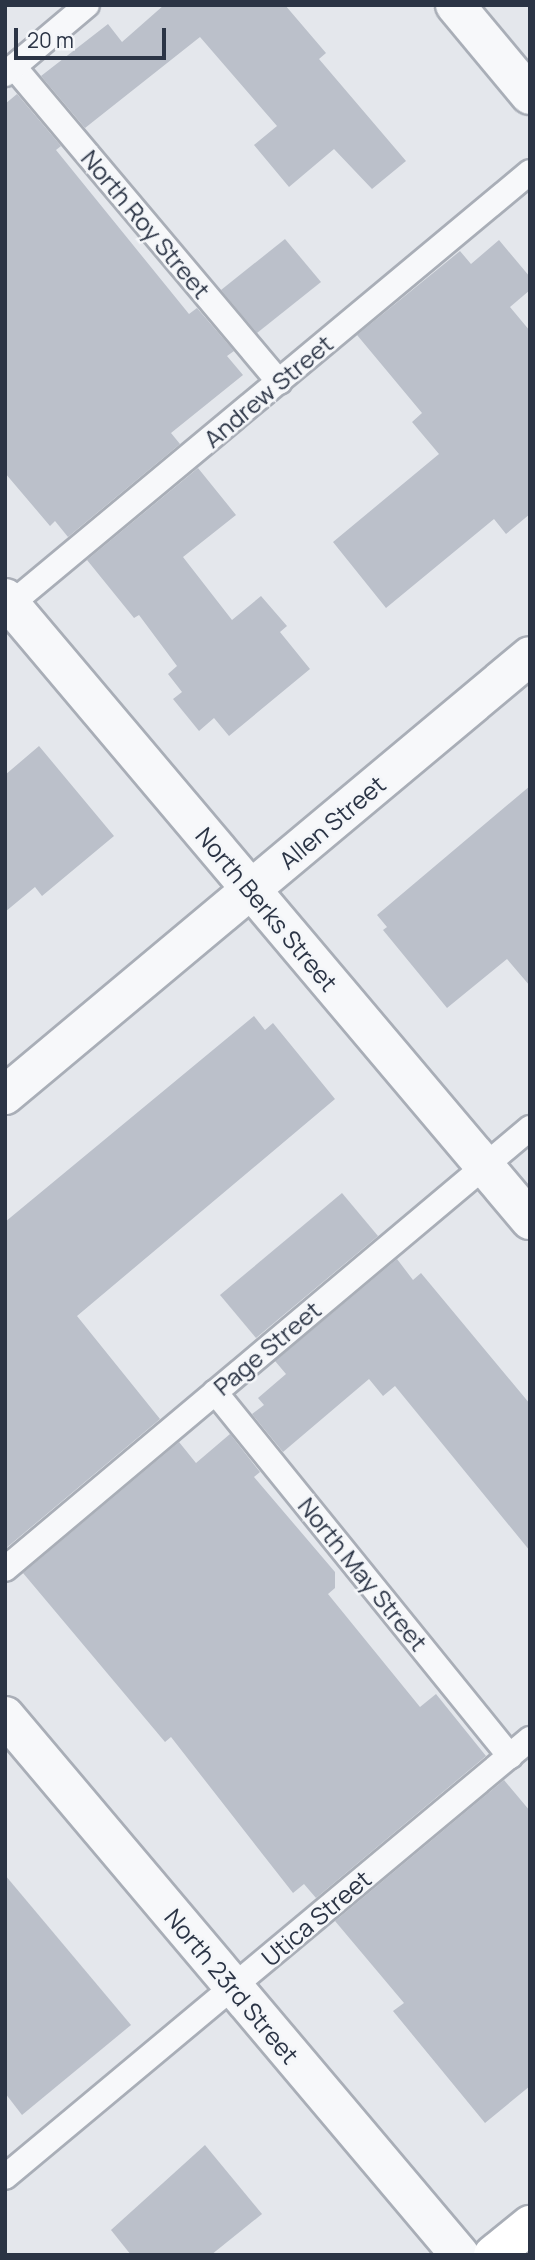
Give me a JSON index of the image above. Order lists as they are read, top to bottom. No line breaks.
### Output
{"streets":{"street":["Allen Street","North Berks Street","North 23rd Street"],"lane":["North Roy Street","Andrew Street","Page Street","North May Street","Utica Street"]},"crossings":[["North Roy Street","Andrew Street"],["Andrew Street","North Berks Street"],["Allen Street","North Berks Street"],["North Berks Street","Page Street"],["Page Street","North May Street"],["North May Street","Utica Street"],["Utica Street","North 23rd Street"]],"scale_bar":"20 m"}
